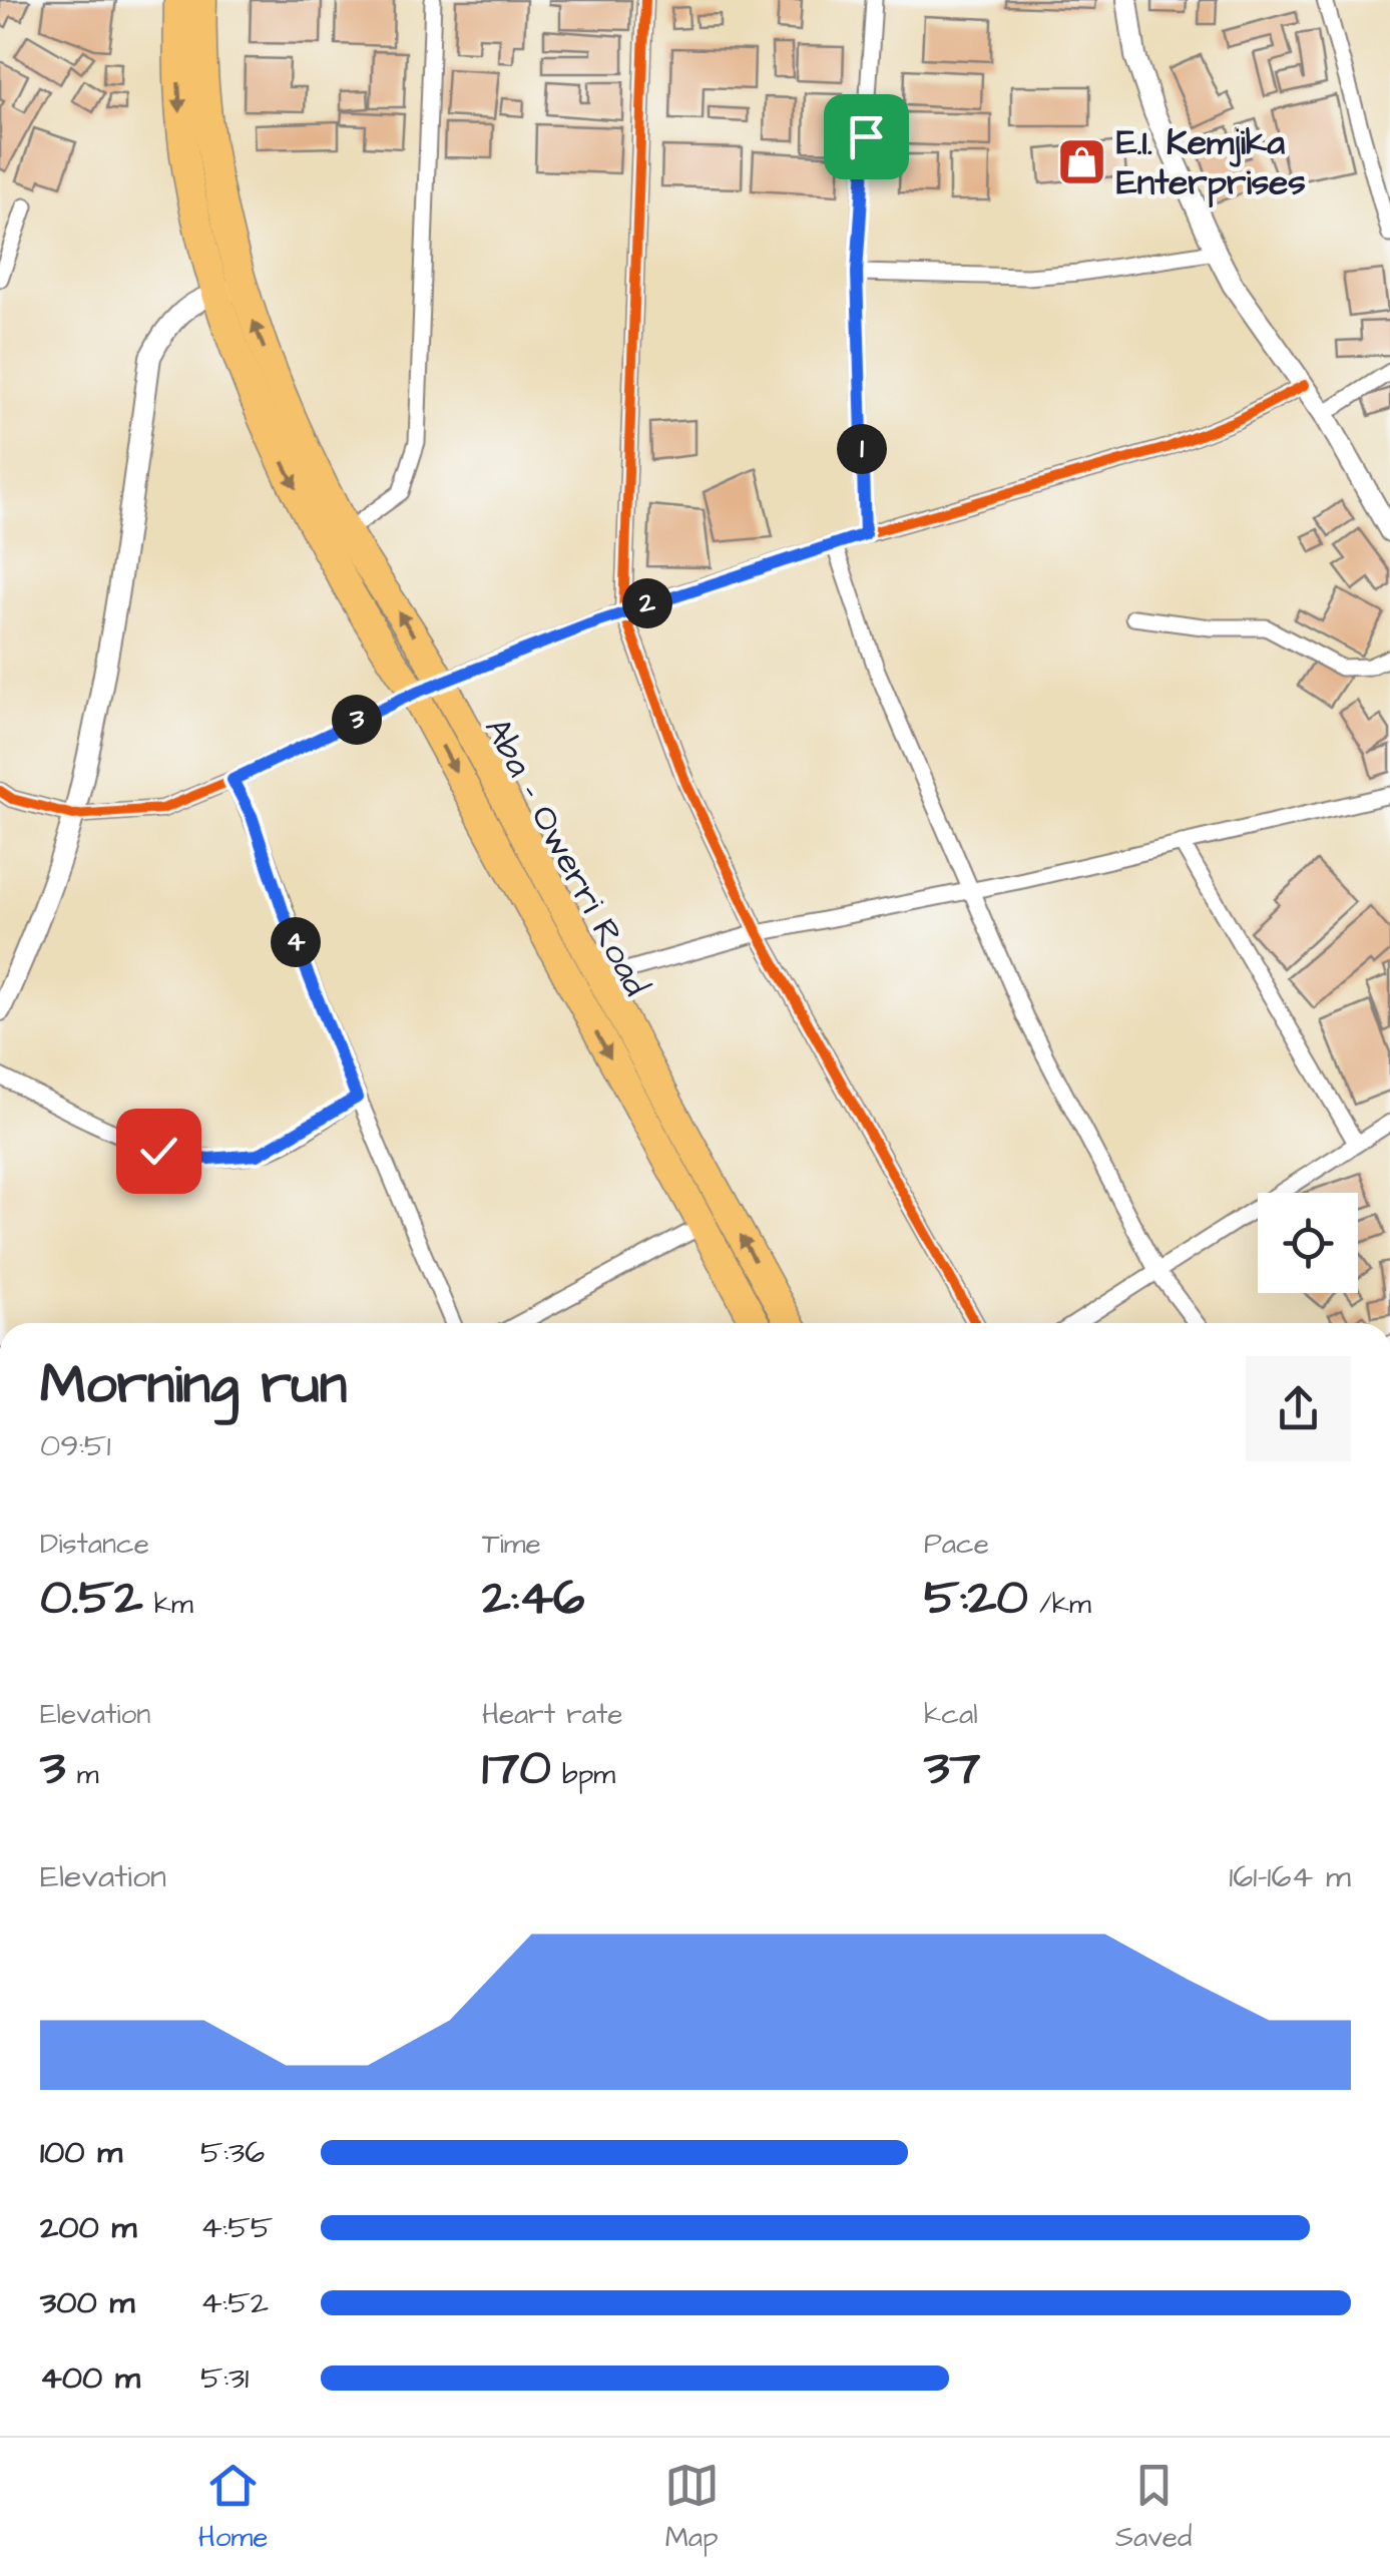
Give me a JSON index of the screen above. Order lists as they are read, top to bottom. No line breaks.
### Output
{"streets":{"highway":["Aba - Owerri Road"]},"places":{"shop":["E.I. Kemjika Enterprises"]},"page":{"pins":["1","2","3","4"],"heading":["Morning run","09:51"],"stats":[["Distance","0.52 km"],["Time","2:46"],["Pace","5:20 /km"],["Elevation","3 m"],["Heart rate","170 bpm"],["kcal","37"]],"chart":["Elevation","161–164 m"],"list":[{"name":"100 m","note":"5:36"},{"name":"200 m","note":"4:55"},{"name":"300 m","note":"4:52"},{"name":"400 m","note":"5:31"}],"tabs":["Home","Map","Saved"]}}
